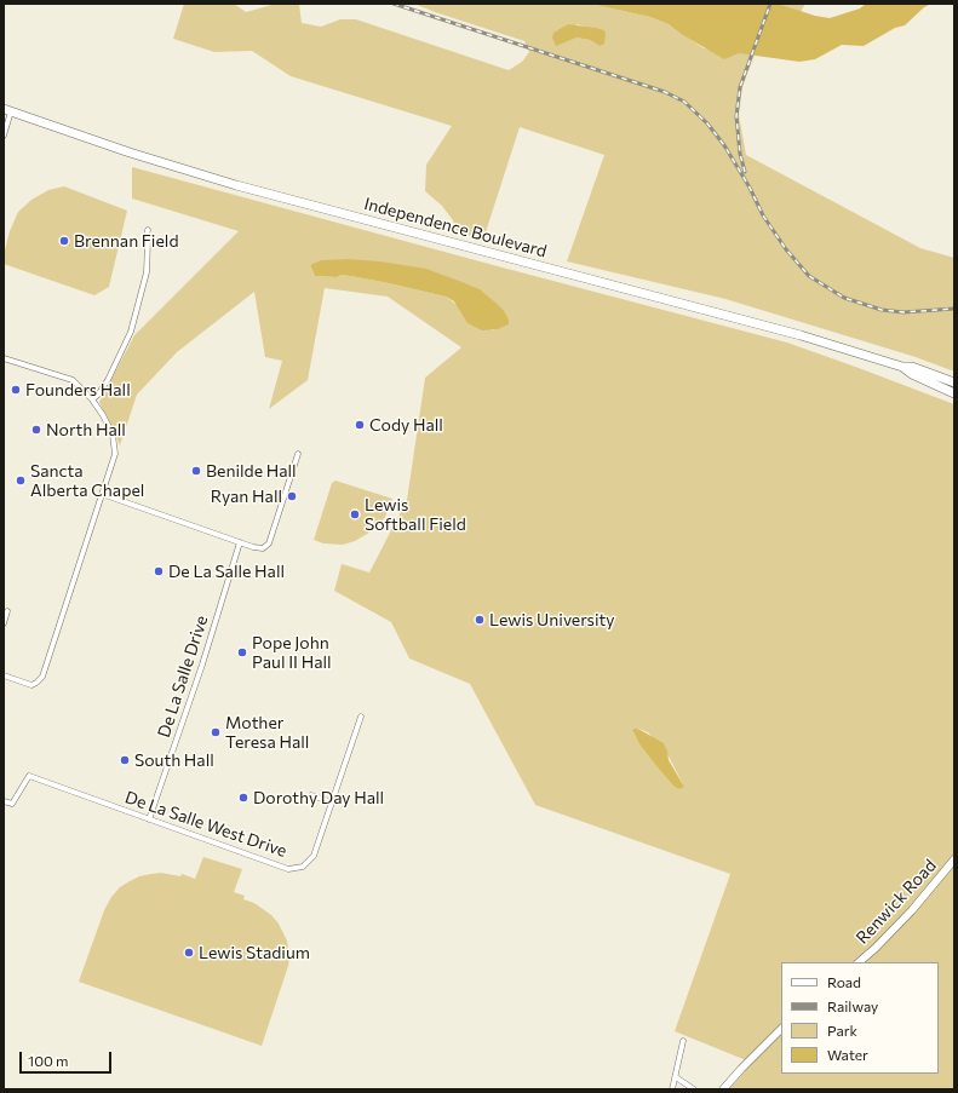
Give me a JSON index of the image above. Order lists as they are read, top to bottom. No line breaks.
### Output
{"streets":{"main road":["Independence Boulevard"],"street":["De La Salle Drive","De La Salle West Drive","Renwick Road"]},"crossings":[["De La Salle Drive","De La Salle West Drive"]],"places":["Brennan Field","Founders Hall","Cody Hall","North Hall","Benilde Hall","Sancta Alberta Chapel","Ryan Hall","Lewis Softball Field","De La Salle Hall","Lewis University","Pope John Paul II Hall","Mother Teresa Hall","South Hall","Dorothy Day Hall","Lewis Stadium"],"legend":["Road","Railway","Park","Water"],"scale_bar":"100 m"}
